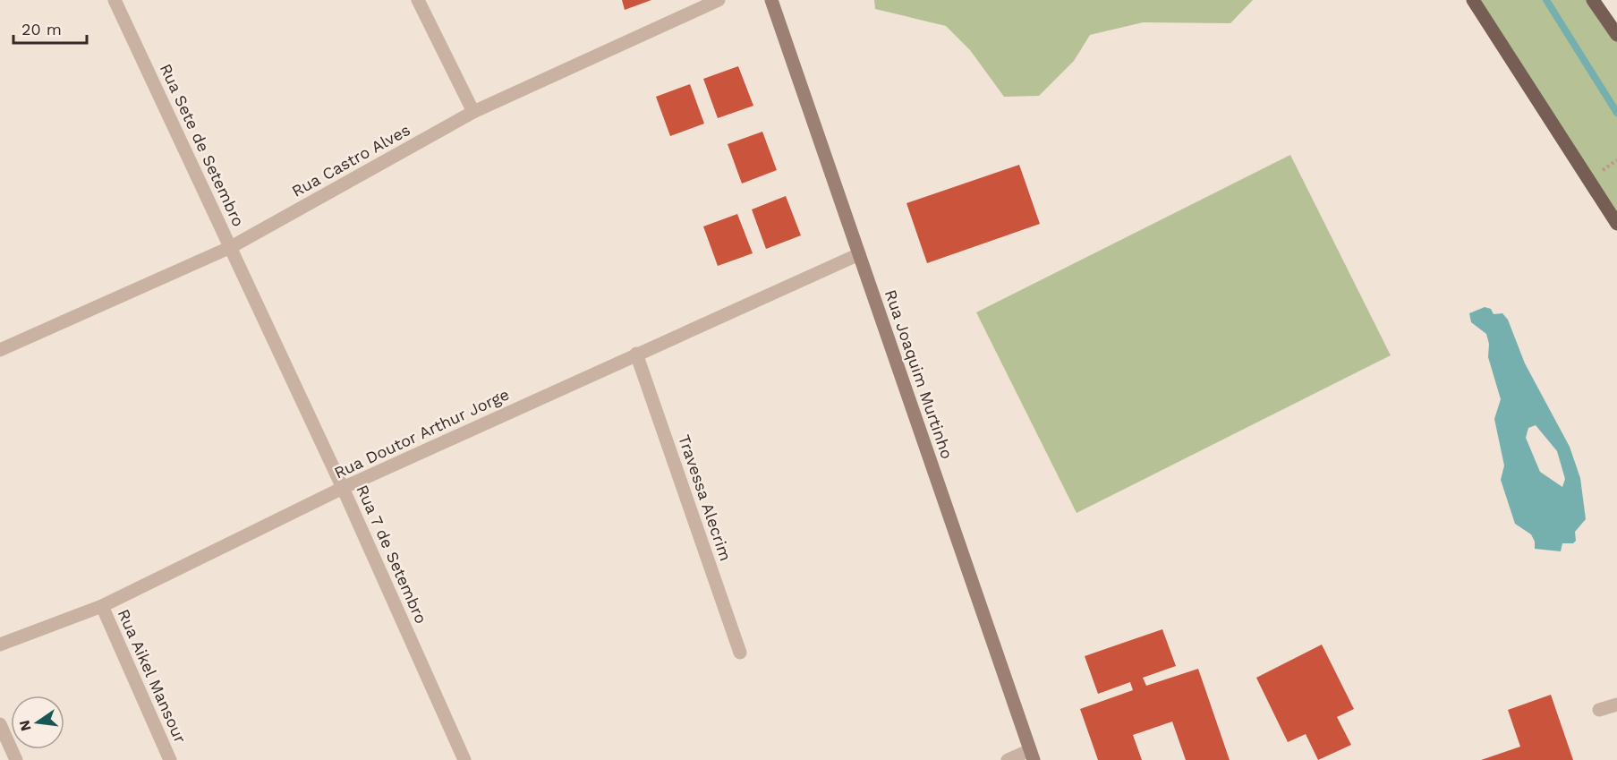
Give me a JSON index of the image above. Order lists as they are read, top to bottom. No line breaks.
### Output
{"streets":{"street":["Rua Sete de Setembro","Rua Castro Alves","Rua Joaquim Murtinho","Rua Doutor Arthur Jorge","Travessa Alecrim","Rua 7 de Setembro","Rua Aikel Mansour"]},"crossings":[["Rua Sete de Setembro","Rua Castro Alves"],["Rua Sete de Setembro","Rua 7 de Setembro"],["Rua Castro Alves","Rua 7 de Setembro"],["Rua Joaquim Murtinho","Rua Doutor Arthur Jorge"],["Rua Doutor Arthur Jorge","Travessa Alecrim"],["Rua Doutor Arthur Jorge","Rua 7 de Setembro"],["Rua Doutor Arthur Jorge","Rua Aikel Mansour"]],"scale_bar":"20 m","north":"left"}
